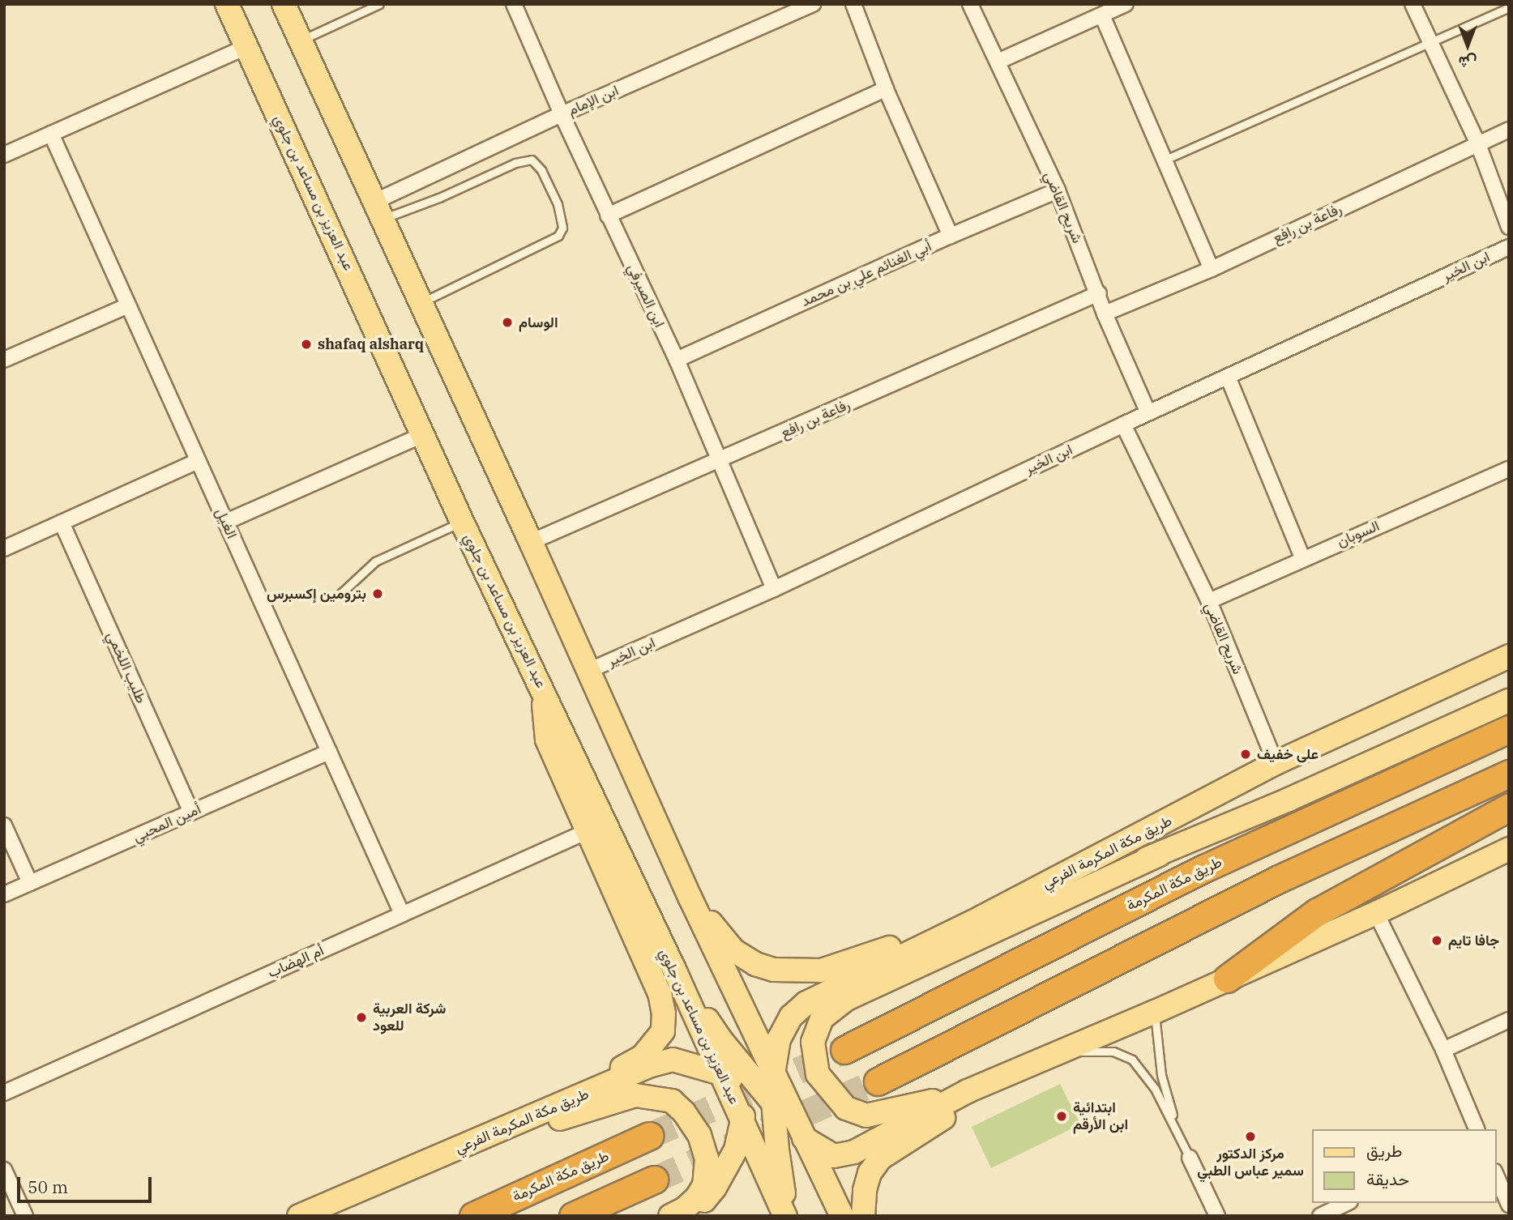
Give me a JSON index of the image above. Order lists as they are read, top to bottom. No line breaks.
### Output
{"streets":{"highway":["طريق مكة المكرمة"],"main road":["عبد العزيز بن مساعد بن جلوي","طريق مكة المكرمة الفرعي"],"street":["ابن الإمام","شريح القاضي","رفاعة بن رافع","ابن الخير","أبي الغنائم علي بن محمد","ابن الصيرفي","الغيل","السوبان","طليب اللخمي","أمين المحبي","أم الهضاب"]},"crossings":[["ابن الإمام","ابن الصيرفي"],["عبد العزيز بن مساعد بن جلوي","طريق مكة المكرمة الفرعي"],["شريح القاضي","رفاعة بن رافع"],["شريح القاضي","ابن الخير"],["شريح القاضي","أبي الغنائم علي بن محمد"],["شريح القاضي","السوبان"],["شريح القاضي","طريق مكة المكرمة الفرعي"],["رفاعة بن رافع","ابن الصيرفي"],["ابن الخير","ابن الصيرفي"],["أبي الغنائم علي بن محمد","ابن الصيرفي"],["الغيل","أمين المحبي"],["الغيل","أم الهضاب"],["طليب اللخمي","أمين المحبي"]],"places":["الوسام","shafaq alsharq","بترومين إكسبرس","على خفيف","جافا تايم","شركة العربية للعود","ابتدائية ابن الأرقم","مركز الدكتور سمير عباس الطبي"],"legend":["طريق","حديقة"],"scale_bar":"50 m","north":"bottom"}
